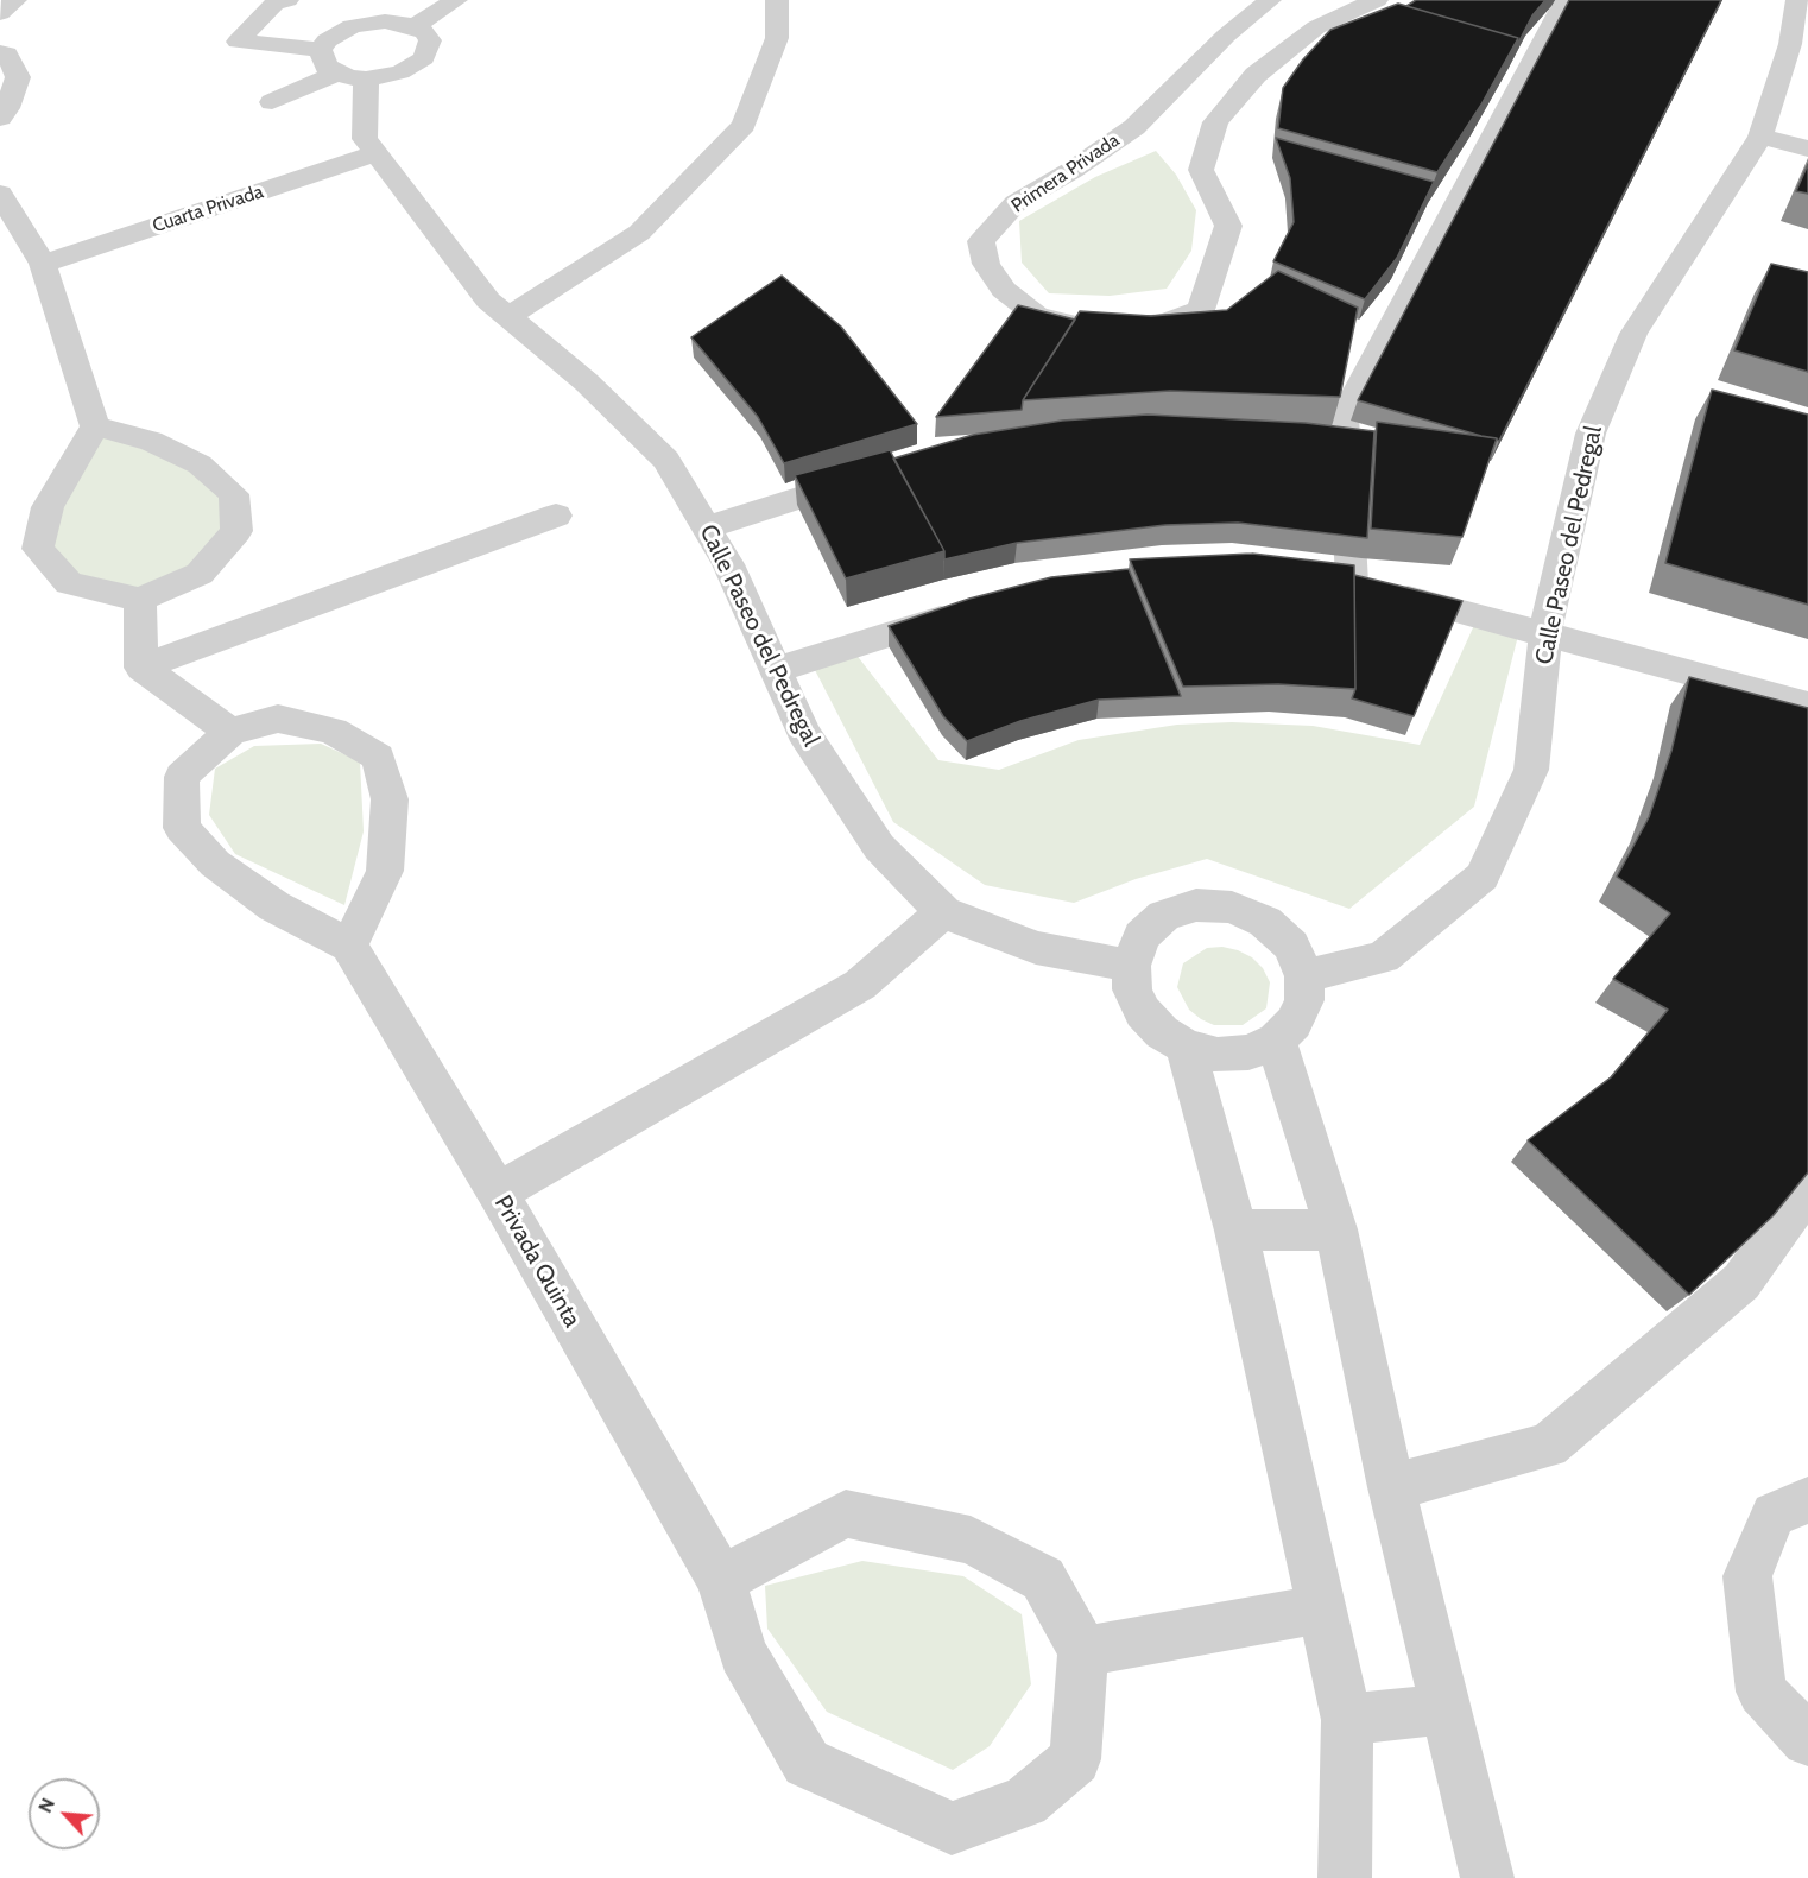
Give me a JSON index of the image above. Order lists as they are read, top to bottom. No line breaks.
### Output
{"streets":{"street":["Primera Privada","Cuarta Privada","Calle Paseo del Pedregal","Privada Quinta"]},"crossings":[["Cuarta Privada","Calle Paseo del Pedregal"]],"north":"top left"}
